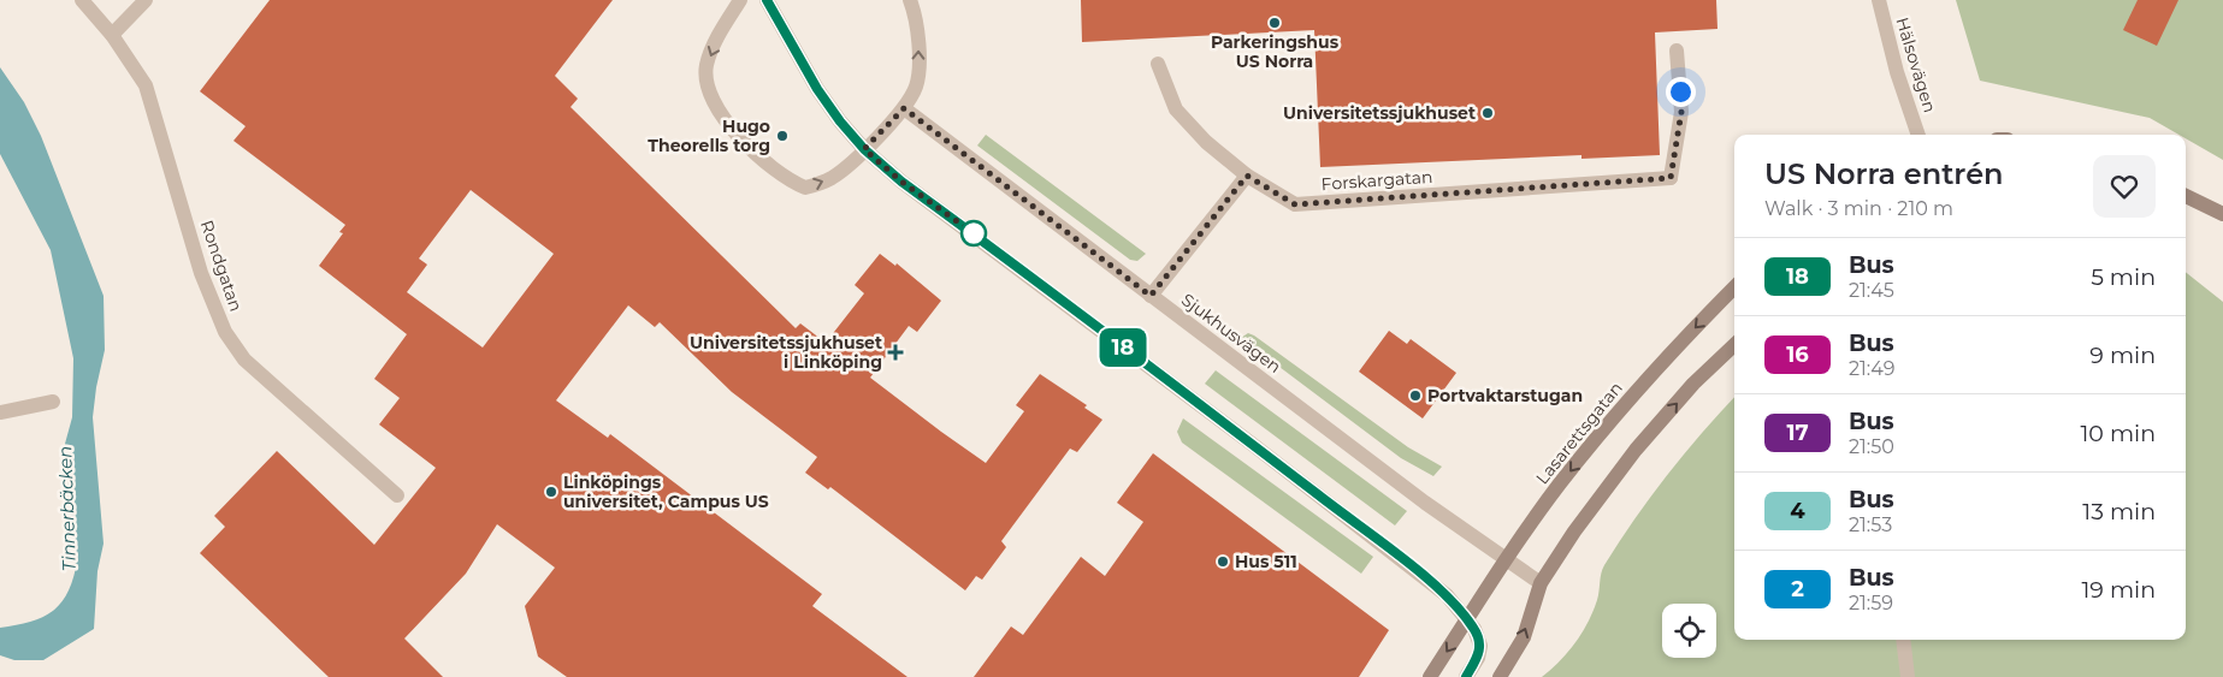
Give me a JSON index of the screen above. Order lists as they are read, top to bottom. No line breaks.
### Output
{"streets":{"main road":["Lasarettsgatan"],"street":["Hälsovägen","Forskargatan","Rondgatan","Sjukhusvägen"]},"crossings":[["Sjukhusvägen","Lasarettsgatan"]],"water":["Tinnerbäcken"],"places":{"other":["Parkeringshus US Norra","Universitetssjukhuset","Hugo Theorells torg","Portvaktarstugan","Linköpings universitet, Campus US","Hus 511"],"health":["Universitetssjukhuset i Linköping"]},"lines":["bus line 18"],"page":{"on_map":"18","heading":["US Norra entrén","Walk · 3 min · 210 m"],"list":[{"mark":"18","name":"Bus","note":"21:45","value":"5 min"},{"mark":"16","name":"Bus","note":"21:49","value":"9 min"},{"mark":"17","name":"Bus","note":"21:50","value":"10 min"},{"mark":"4","name":"Bus","note":"21:53","value":"13 min"},{"mark":"2","name":"Bus","note":"21:59","value":"19 min"}]}}
